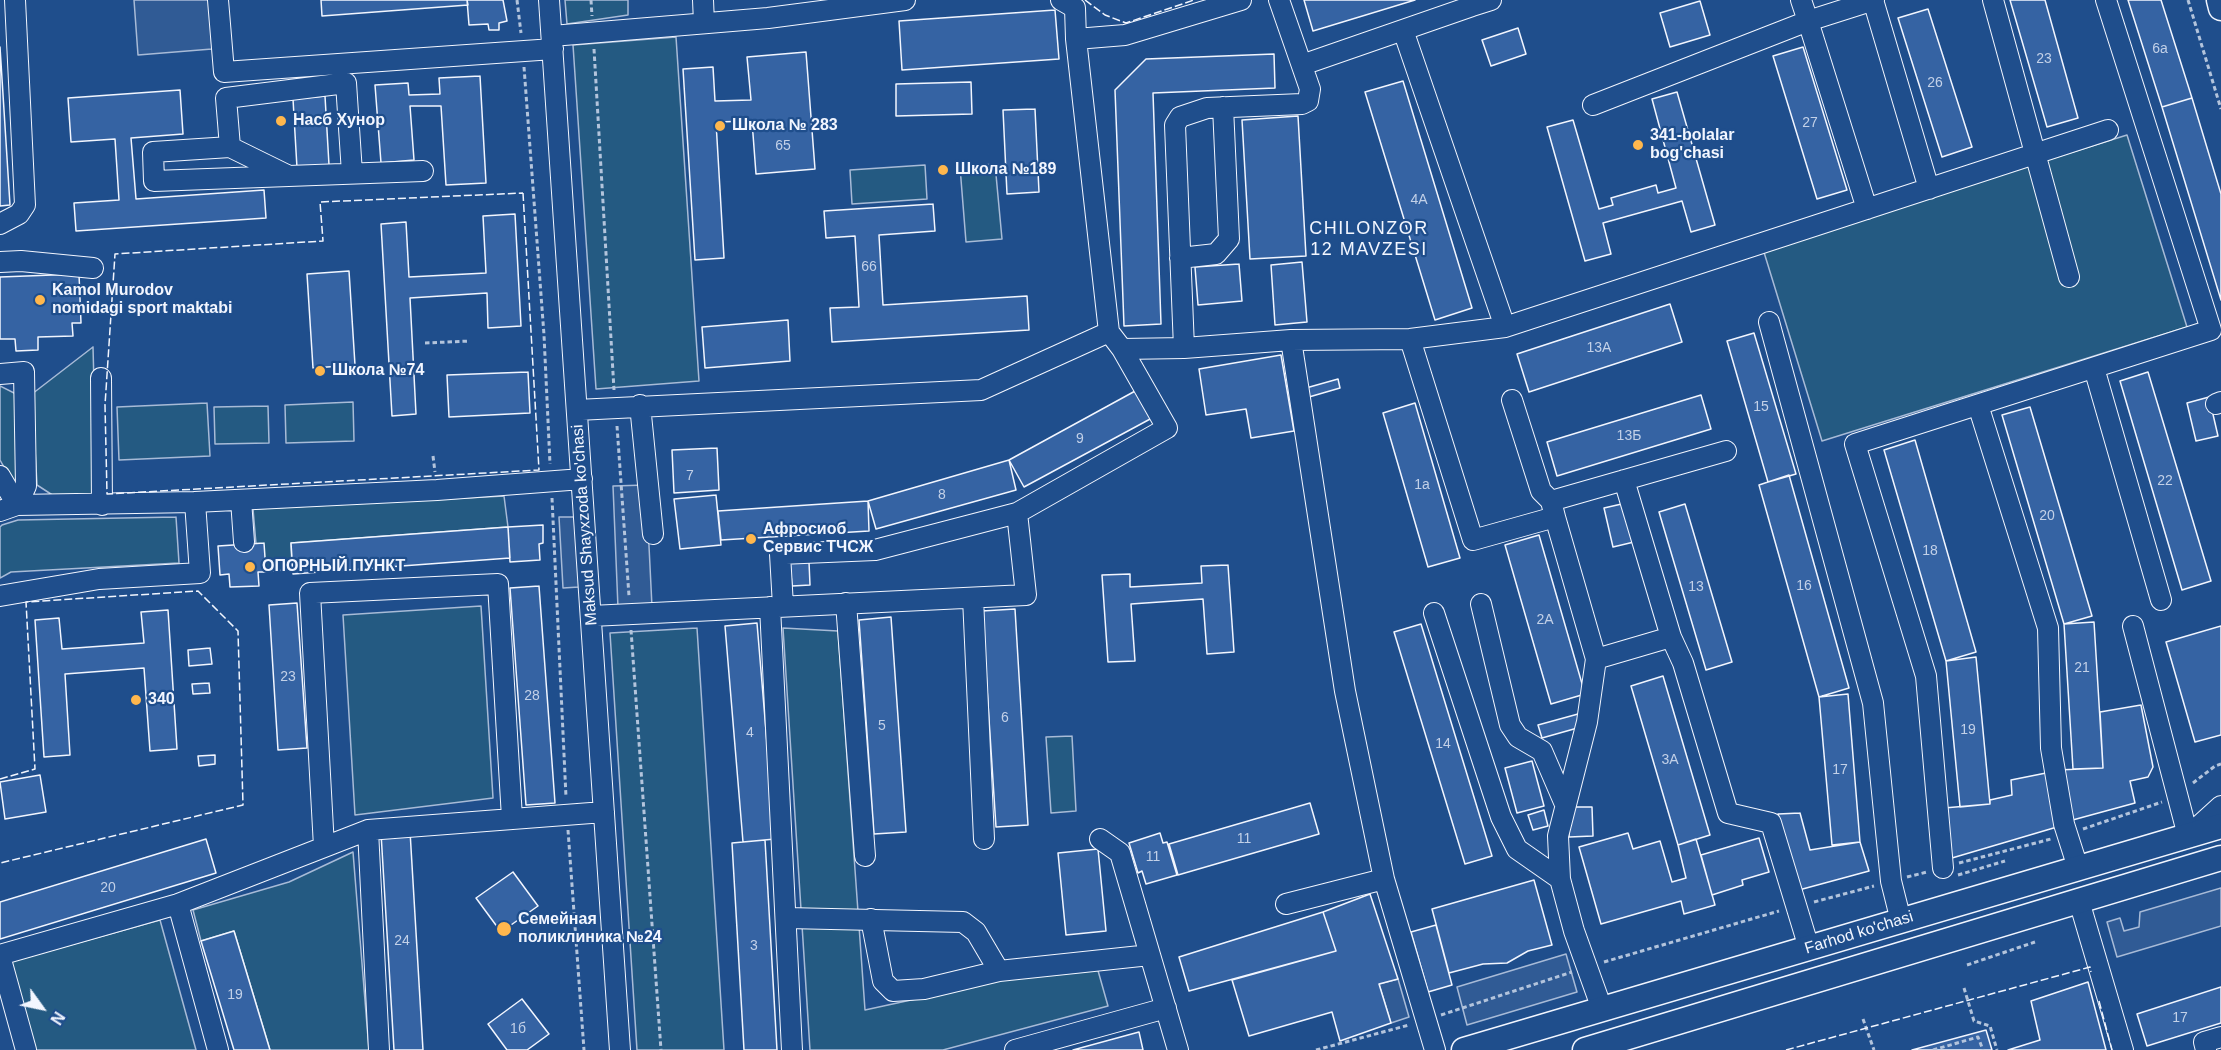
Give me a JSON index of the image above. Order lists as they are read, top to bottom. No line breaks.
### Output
{"streets":{"main road":["Farhod ko'chasi"],"street":["Maksud Shayxzoda ko'chasi"]},"districts":["CHILONZOR 12 MAVZESI"],"places":["Насб Хунор","Школа № 283","341-bolalar bog'chasi","Школа №189","Kamol Murodov nomidagi sport maktabi","Школа №74","Афросиоб Сервис ТЧСЖ","ОПОРНЫЙ ПУНКТ","340","Семейная поликлиника №24"],"house_numbers":["6а","23","26","27","65","4А","66","13А","15","13Б","9","7","22","1a","8","20","18","16","13","2A","21","23","28","6","5","19","4","14","3А","17","11","11","20","24","3","19","17","1б"],"north":"bottom right"}
